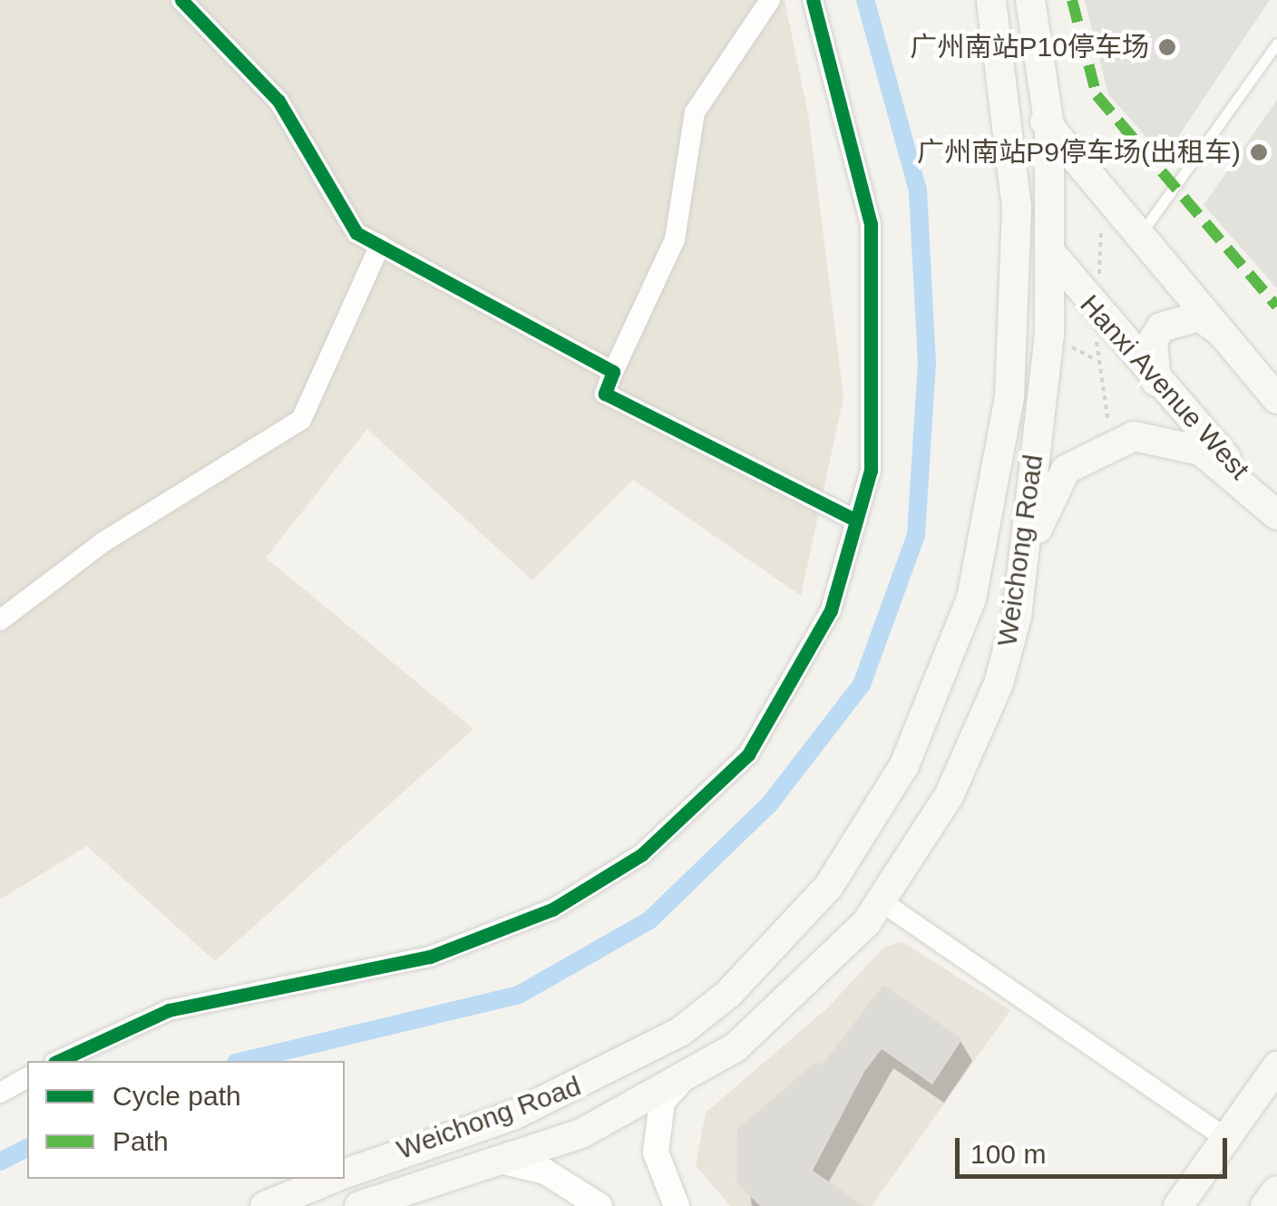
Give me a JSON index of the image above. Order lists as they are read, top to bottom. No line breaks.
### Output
{"streets":{"main road":["Hanxi Avenue West","Weichong Road"]},"crossings":[["Hanxi Avenue West","Weichong Road"]],"places":["广州南站P10停车场","广州南站P9停车场(出租车)"],"legend":["Cycle path","Path"],"scale_bar":"100 m"}
